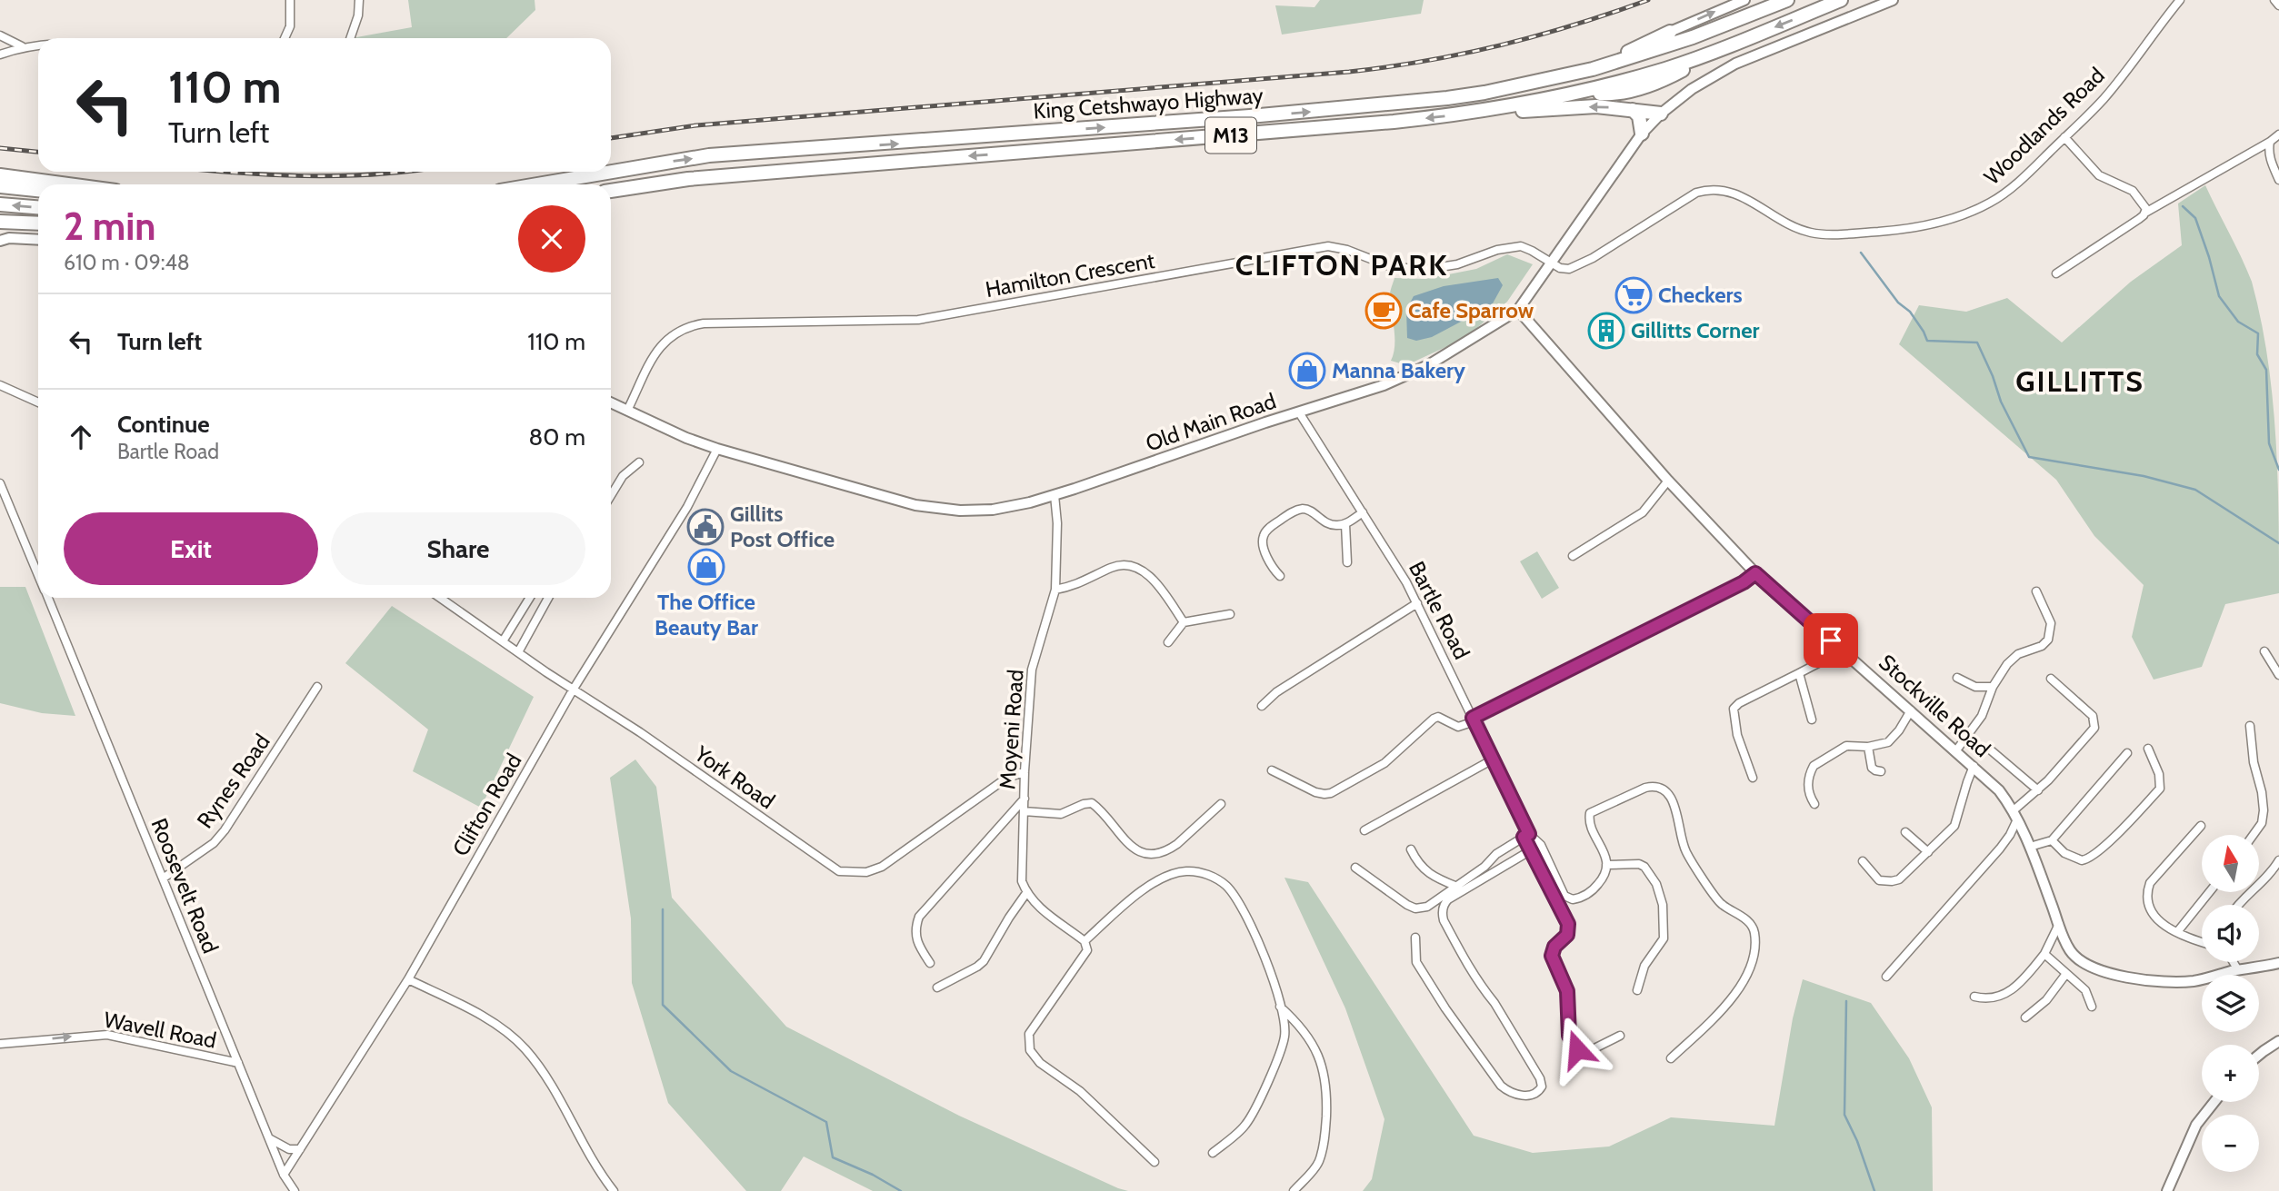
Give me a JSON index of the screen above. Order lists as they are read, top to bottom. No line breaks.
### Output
{"streets":{"highway":["King Cetshwayo Highway","M13"],"street":["Woodlands Road","Hamilton Crescent","Old Main Road","Bartle Road","Stockville Road","Moyeni Road","York Road","Rynes Road","Clifton Road","Roosevelt Road","Wavell Road"]},"crossings":[["Woodlands Road","Hamilton Crescent"],["Woodlands Road","Old Main Road"],["Hamilton Crescent","Old Main Road"],["Old Main Road","Bartle Road"],["Old Main Road","Stockville Road"],["Old Main Road","Moyeni Road"],["Old Main Road","Clifton Road"],["Moyeni Road","York Road"],["York Road","Clifton Road"],["Rynes Road","Roosevelt Road"],["Clifton Road","Roosevelt Road"],["Roosevelt Road","Wavell Road"]],"one_way":["Wavell Road"],"districts":["CLIFTON PARK","GILLITTS"],"places":{"supermarket":["Checkers"],"cafe":["Cafe Sparrow"],"building":["Gillitts Corner"],"shop":["Manna Bakery","The Office Beauty Bar"],"public building":["Gillits Post Office"]},"north":"top","page":{"turn":["110 m","Turn left"],"heading":["2 min","610 m · 09:48"],"list":[{"name":"Turn left","value":"110 m"},{"name":"Continue","note":"Bartle Road","value":"80 m"}],"buttons":["Exit","Share"],"map_buttons":["+","−"]}}
